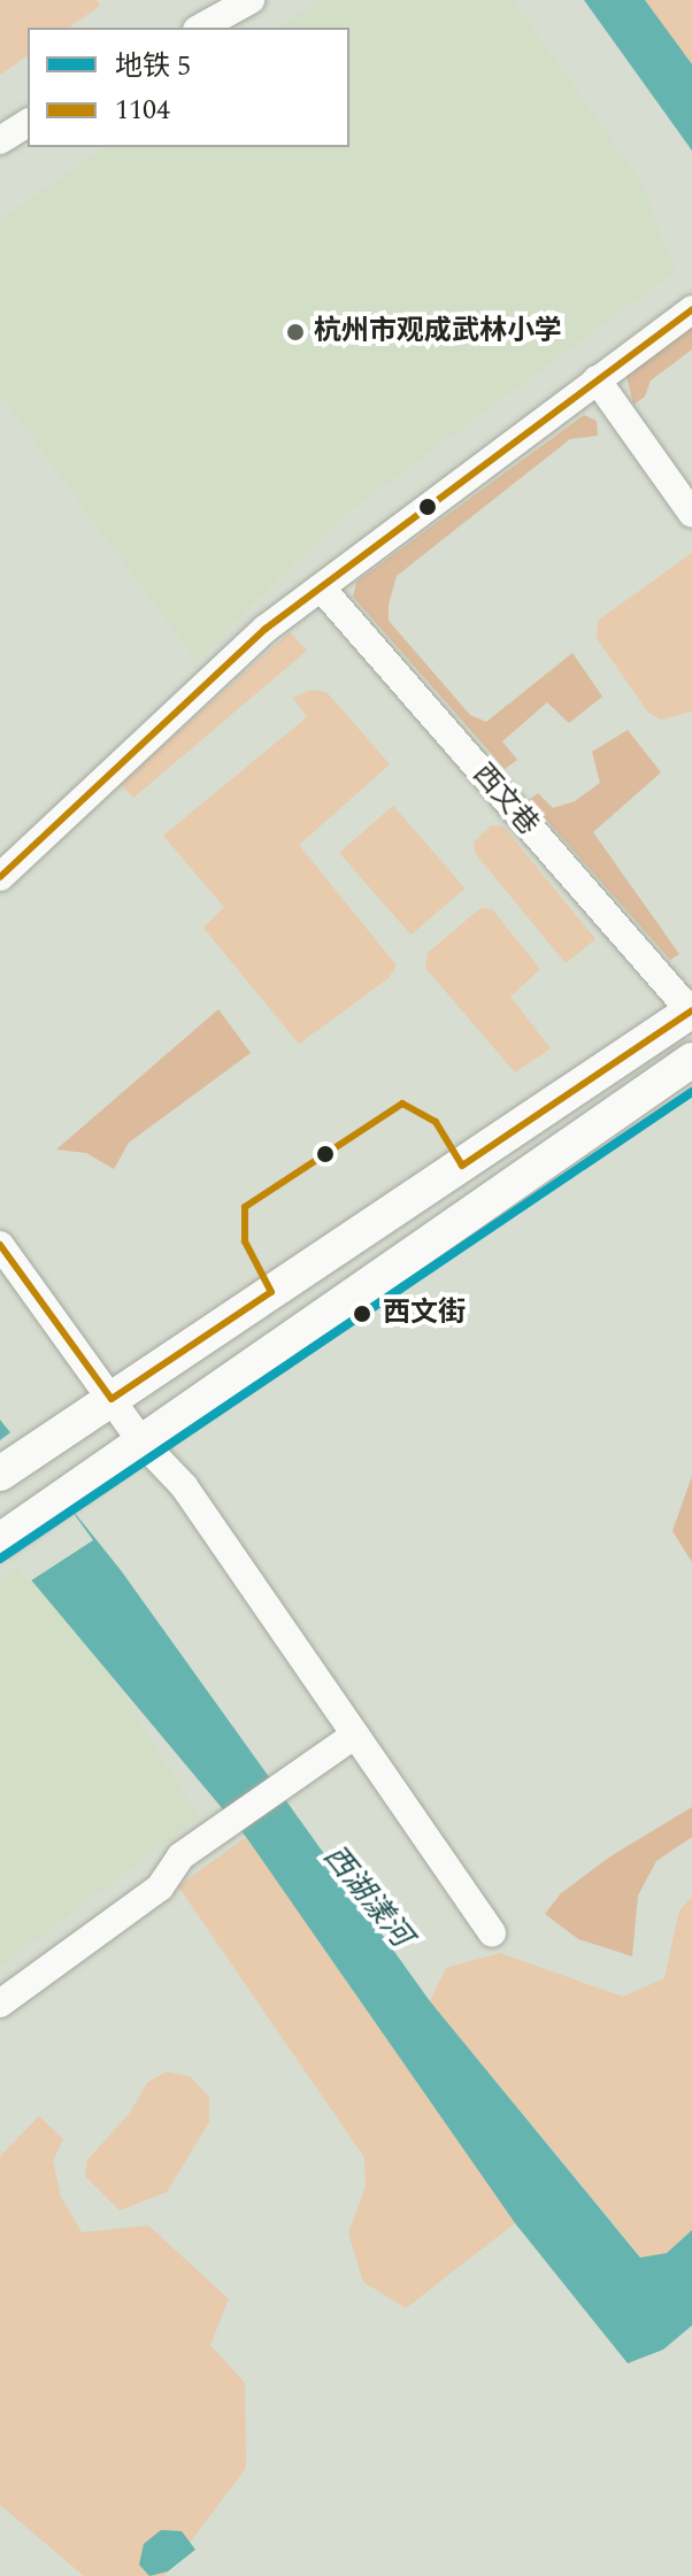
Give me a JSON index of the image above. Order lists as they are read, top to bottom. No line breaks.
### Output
{"streets":{"street":["西文巷"]},"water":["西湖漾河"],"places":["杭州市观成武林小学","西文街"],"lines":["transit line 1104","metro line 5"],"legend":["地铁 5","1104"]}
